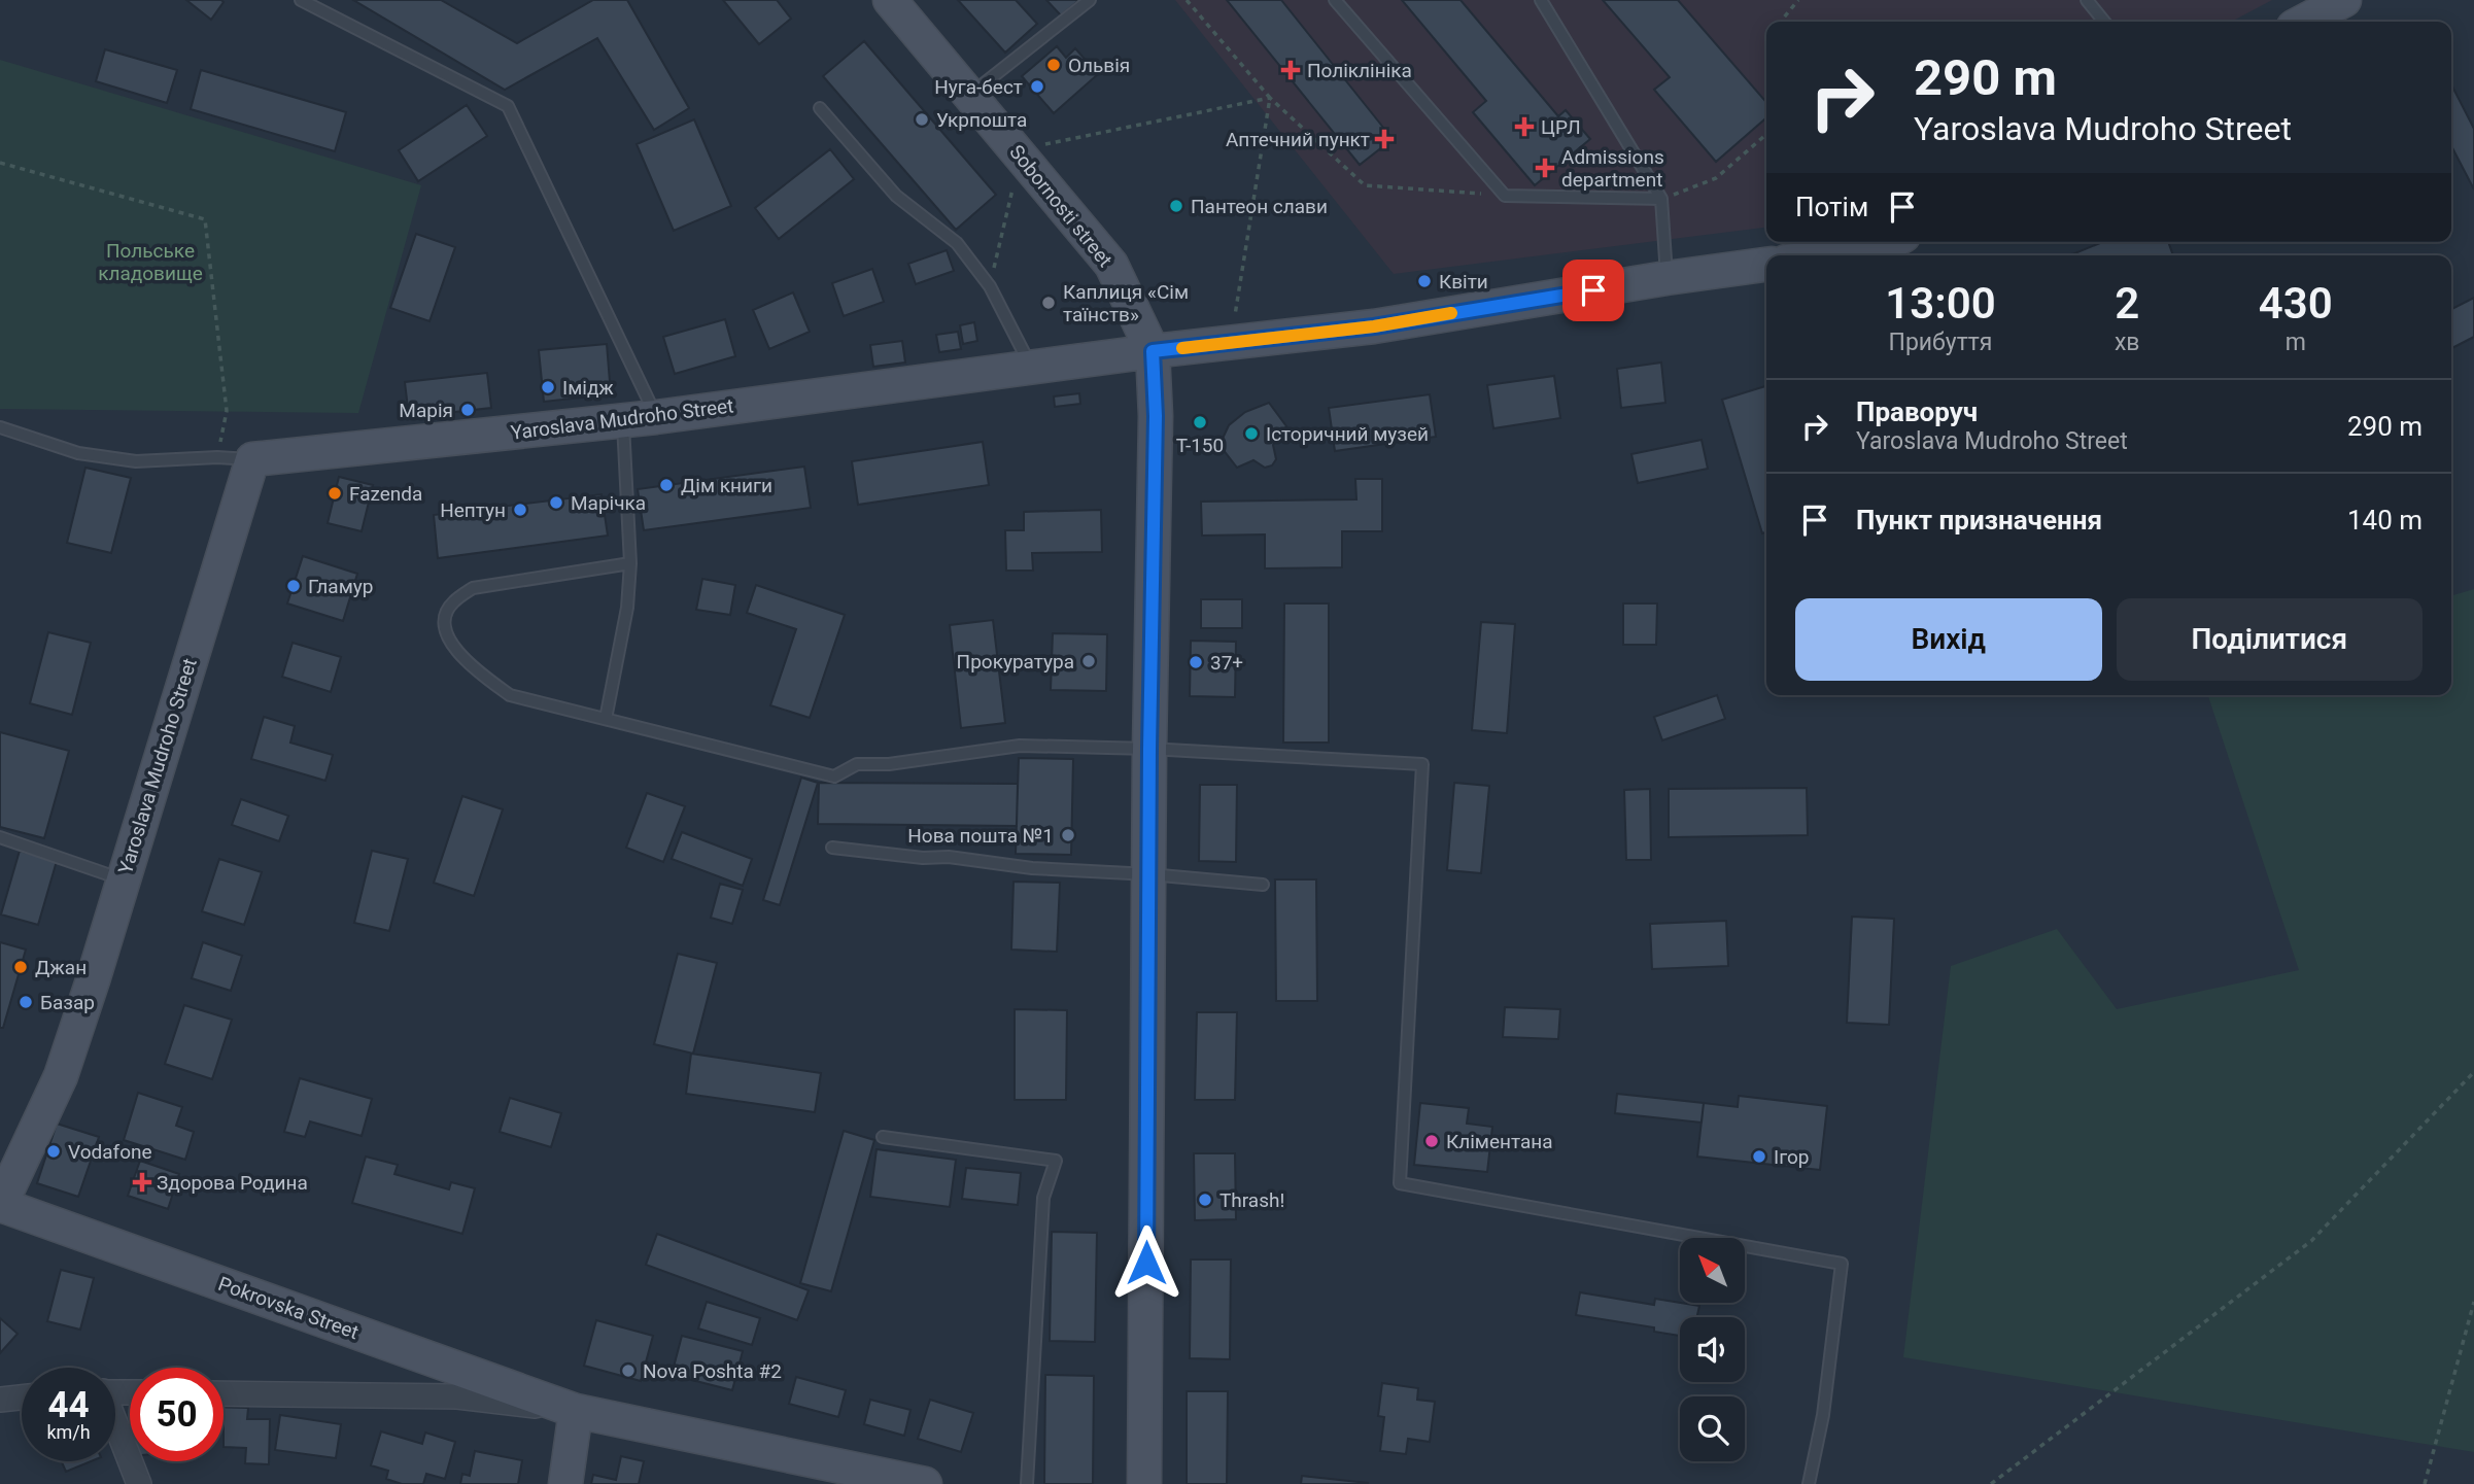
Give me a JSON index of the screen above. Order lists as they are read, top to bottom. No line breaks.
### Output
{"streets":{"main road":["Sobornosti street","Yaroslava Mudroho Street","Pokrovska Street"]},"crossings":[["Sobornosti street","Yaroslava Mudroho Street"],["Yaroslava Mudroho Street","Pokrovska Street"]],"parks":["Польське кладовище"],"places":{"other":["Ольвія","Нуга-бест","Укрпошта","Пантеон слави","Квіти","Каплиця «Сім таїнств»","Імідж","Марія","Т-150","Історичний музей","Дім книги","Fazenda","Марічка","Нептун","Гламур","Прокуратура","37+","Нова пошта №1","Джан","Базар","Кліментана","Vodafone","Ігор","Thrash!","Nova Poshta #2"],"health":["Поліклініка","ЦРЛ","Аптечний пункт","Admissions department","Здорова Родина"]},"north":"top left","page":{"turn":["290 m","Yaroslava Mudroho Street"],"then":"Потім","eta":["13:00","Прибуття","2","хв","430","m"],"list":[{"name":"Праворуч","note":"Yaroslava Mudroho Street","value":"290 m"},{"name":"Пункт призначення","value":"140 m"}],"buttons":["Вихід","Поділитися"],"speed":"44 km/h","limit":"50"}}
